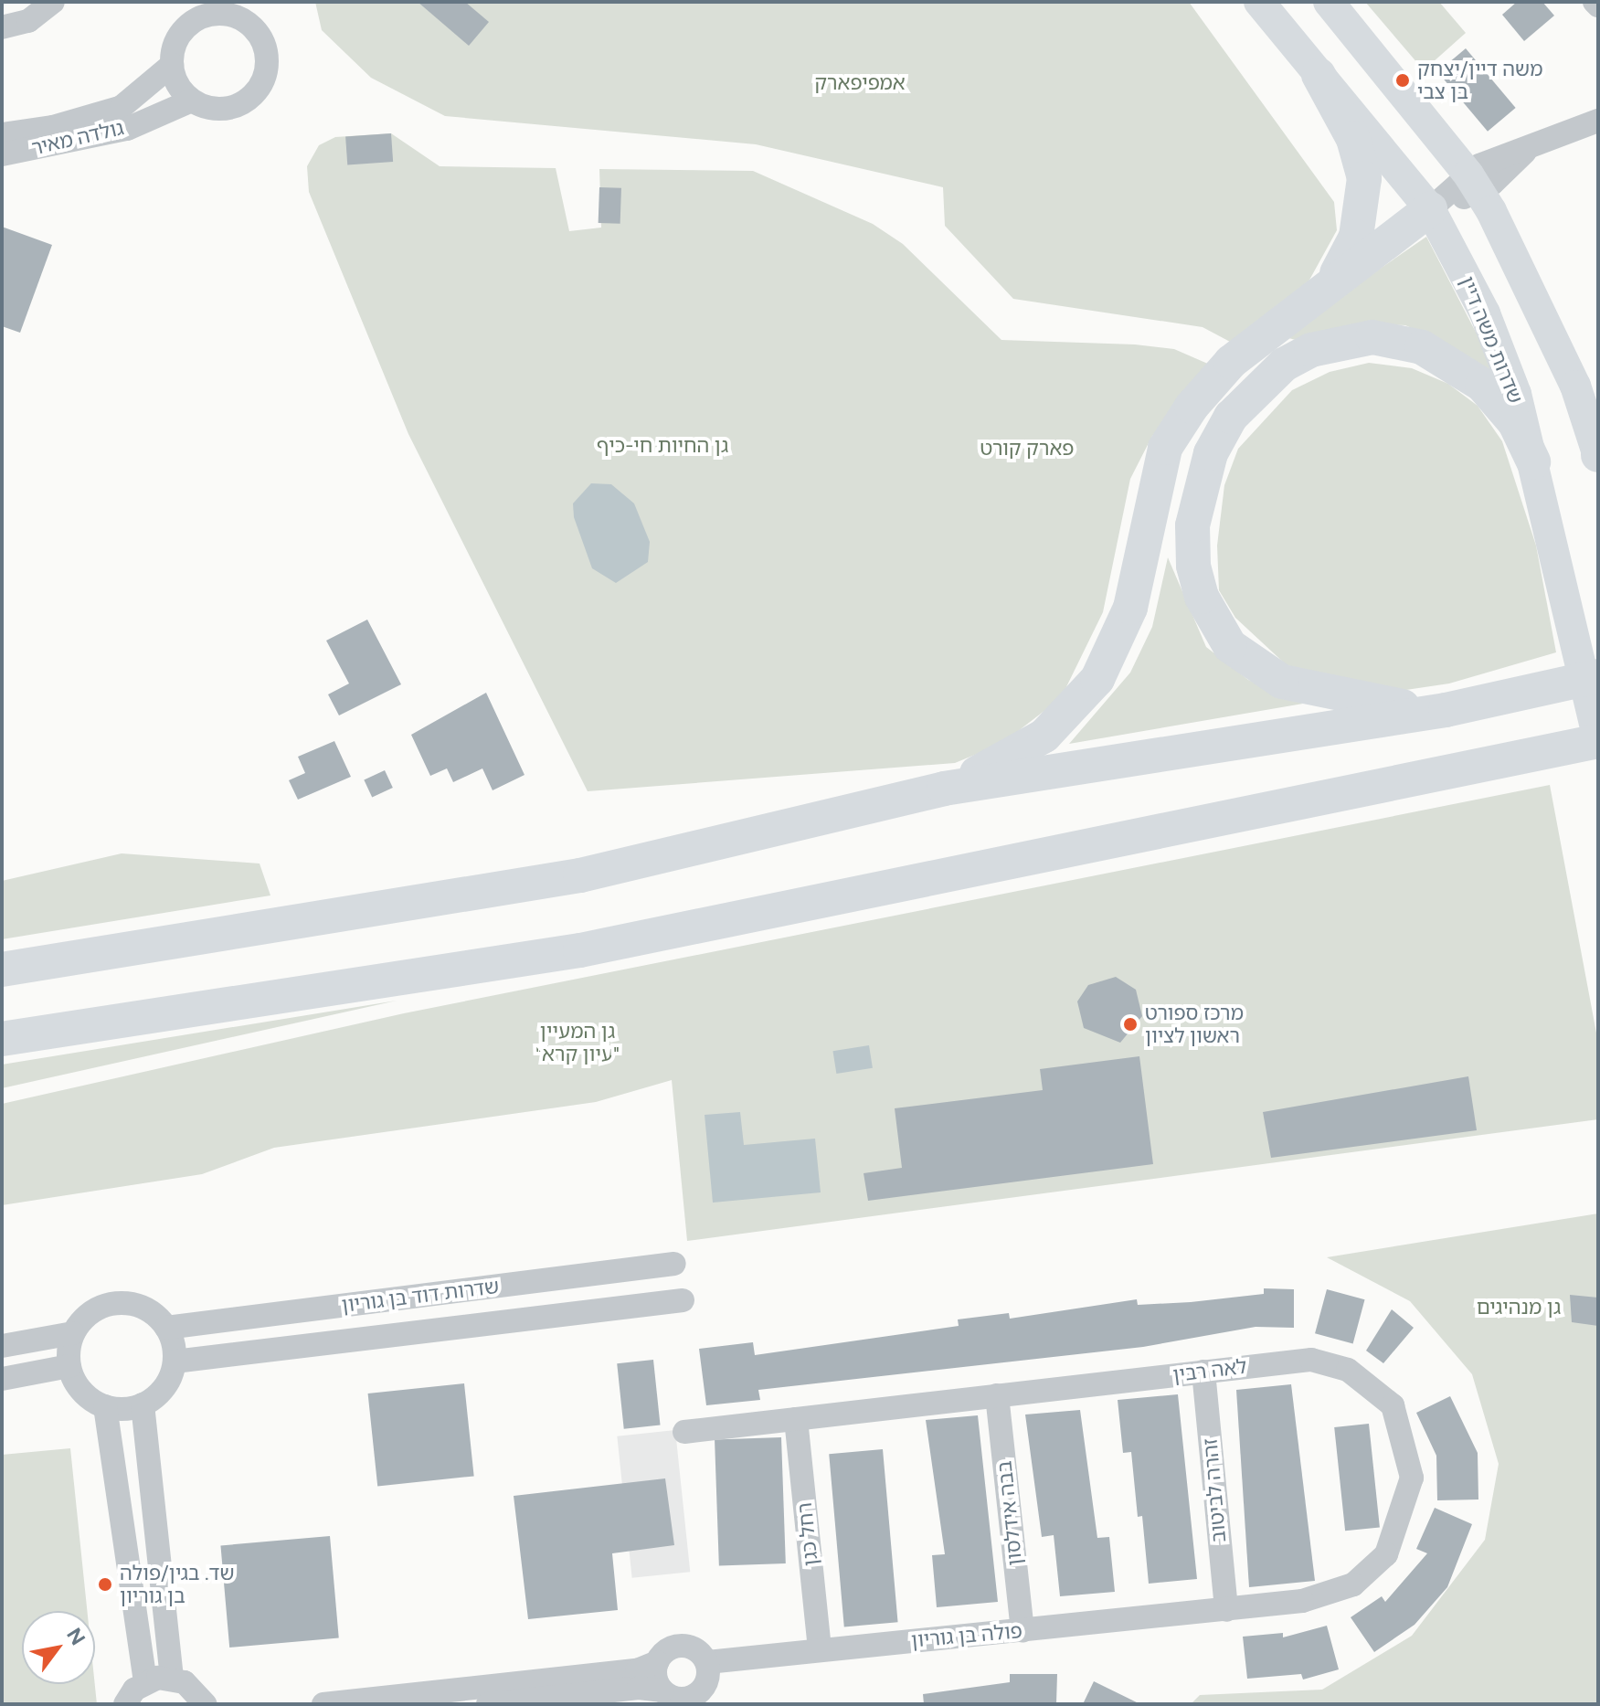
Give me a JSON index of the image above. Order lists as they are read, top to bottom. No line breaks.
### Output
{"streets":{"main road":["שדרות משה דיין"],"street":["גולדה מאיר","שדרות דוד בן גוריון","לאה רבין","זהרה לביטוב","בבה אידלסון","רחל כגן","פולה בן גוריון"]},"crossings":[["לאה רבין","זהרה לביטוב"],["לאה רבין","בבה אידלסון"],["לאה רבין","רחל כגן"],["לאה רבין","פולה בן גוריון"],["זהרה לביטוב","פולה בן גוריון"],["בבה אידלסון","פולה בן גוריון"],["רחל כגן","פולה בן גוריון"]],"parks":["אמפיפארק","גן החיות חי-כיף","פארק קורט","גן המעיין \"עיון קרא\"","גן מנהיגים"],"places":["משה דיין/יצחק בן צבי","מרכז ספורט ראשון לציון","שד. בגין/פולה בן גוריון"],"north":"top right"}
